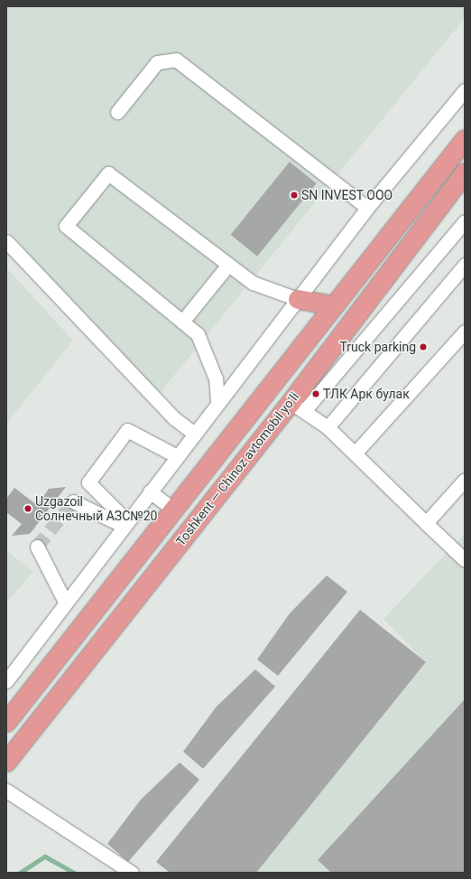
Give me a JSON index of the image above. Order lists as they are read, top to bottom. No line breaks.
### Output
{"streets":{"highway":["Toshkent — Chinoz avtomobil yoʻli"]},"places":["SN INVEST ООО","Truck parking","ТЛК Арк булак","Uzgazoil Солнечный АЗС№20"]}
